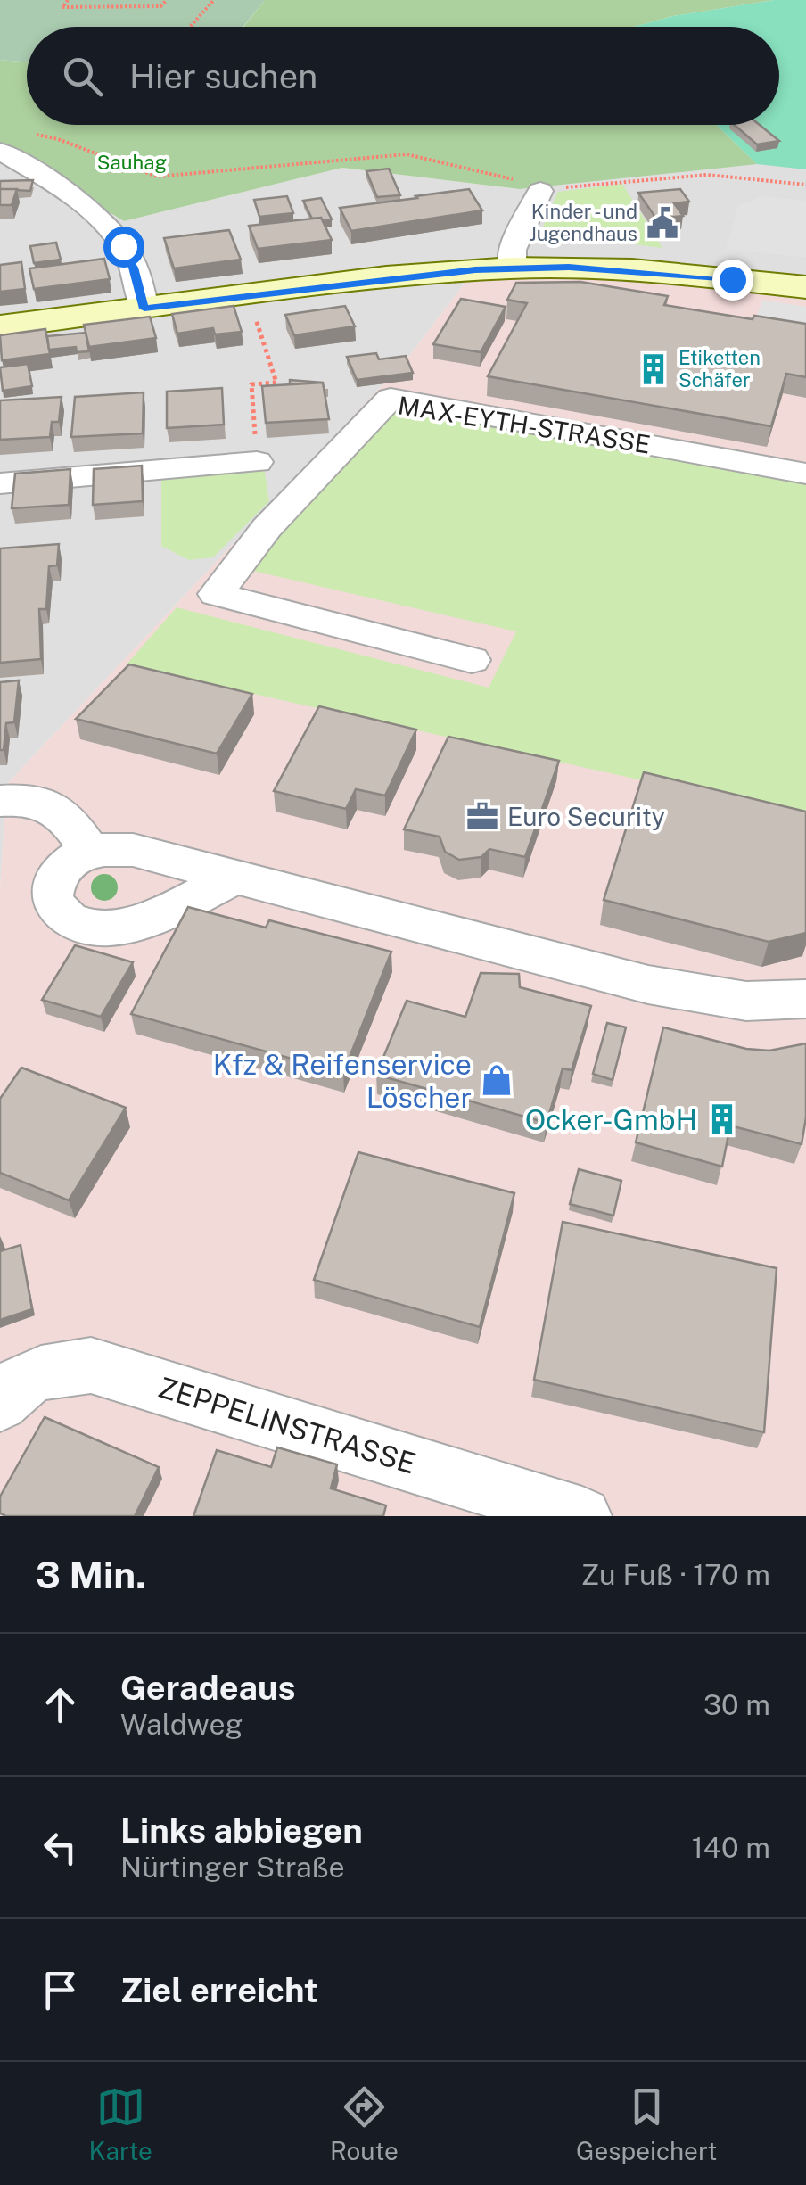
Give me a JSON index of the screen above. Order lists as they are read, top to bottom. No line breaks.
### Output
{"streets":{"street":["MAX-EYTH-STRASSE","ZEPPELINSTRASSE"]},"parks":["Sauhag"],"places":{"public building":["Kinder - und Jugendhaus"],"building":["Etiketten Schäfer","Ocker-GmbH"],"office":["Euro Security"],"shop":["Kfz & Reifenservice Löscher"]},"page":{"search":"Hier suchen","heading":["3 Min.","Zu Fuß · 170 m"],"list":[["Geradeaus","Waldweg","30 m"],["Links abbiegen","Nürtinger Straße","140 m"],"Ziel erreicht"],"nav":["Karte","Route","Gespeichert"]}}
